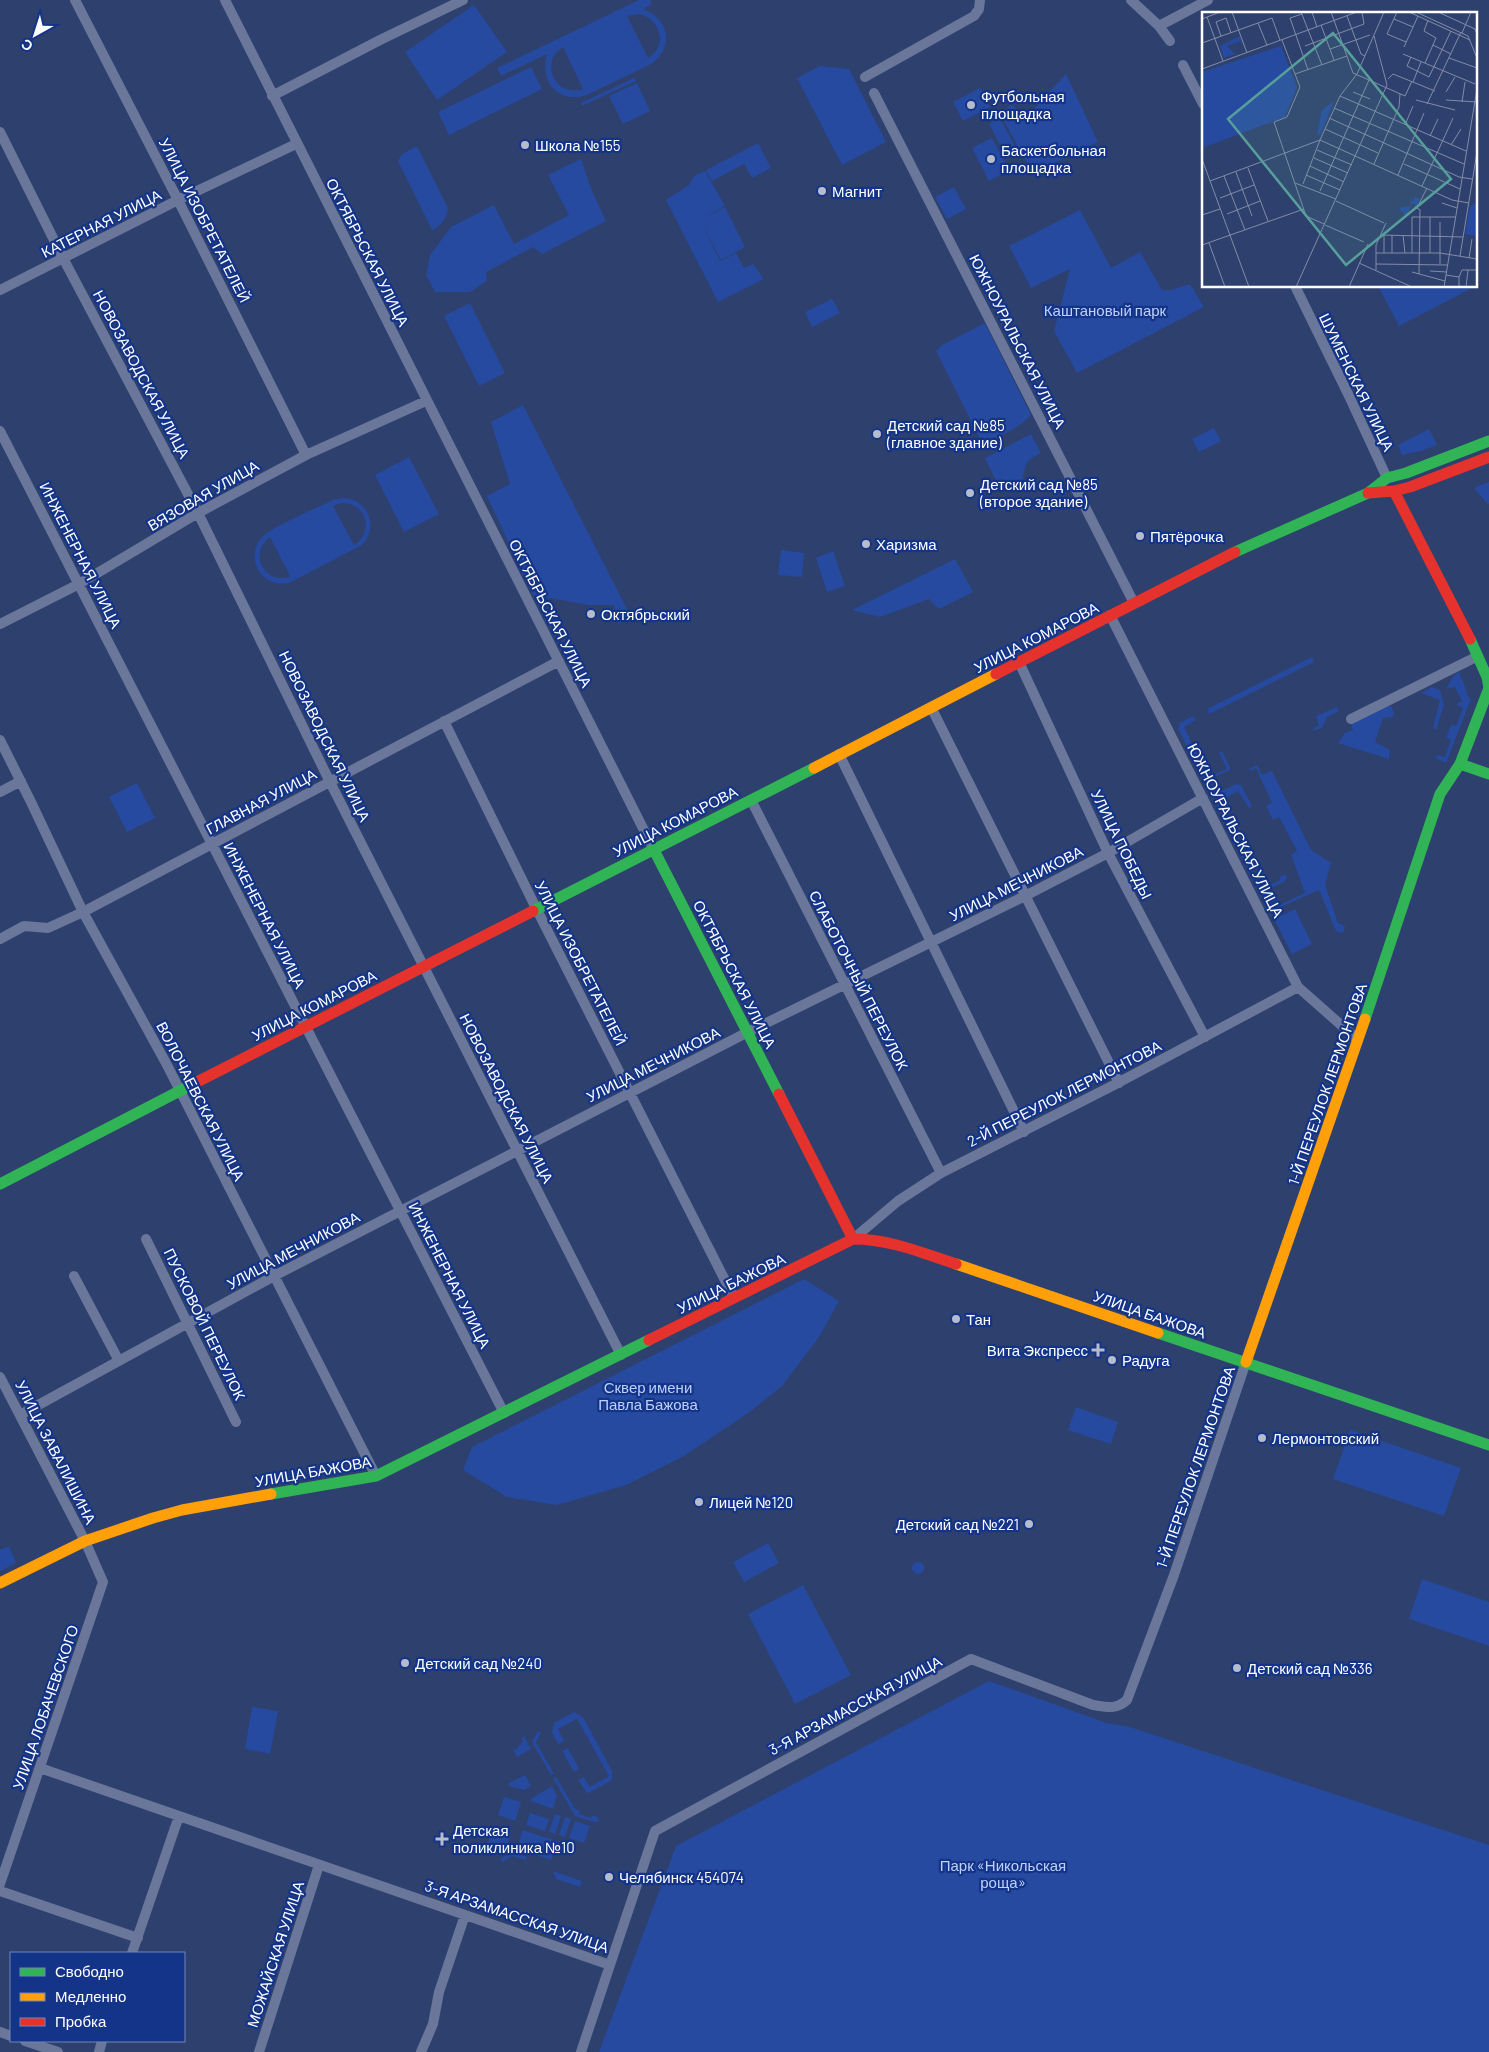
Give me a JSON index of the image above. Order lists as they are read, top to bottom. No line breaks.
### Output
{"streets":{"main road":["ОКТЯБРЬСКАЯ УЛИЦА","ШУМЕНСКАЯ УЛИЦА","УЛИЦА КОМАРОВА","1-Й ПЕРЕУЛОК ЛЕРМОНТОВА","УЛИЦА БАЖОВА"],"street":["УЛИЦА ИЗОБРЕТАТЕЛЕЙ","КАТЕРНАЯ УЛИЦА","ЮЖНОУРАЛЬСКАЯ УЛИЦА","НОВОЗАВОДСКАЯ УЛИЦА","ВЯЗОВАЯ УЛИЦА","ИНЖЕНЕРНАЯ УЛИЦА","ГЛАВНАЯ УЛИЦА","УЛИЦА ПОБЕДЫ","УЛИЦА МЕЧНИКОВА","СЛАБОТОЧНЫЙ ПЕРЕУЛОК","2-Й ПЕРЕУЛОК ЛЕРМОНТОВА","ВОЛОЧАЕВСКАЯ УЛИЦА","ПУСКОВОЙ ПЕРЕУЛОК","УЛИЦА ЗАВАЛИШИНА","3-Я АРЗАМАССКАЯ УЛИЦА","УЛИЦА ЛОБАЧЕВСКОГО","МОЖАЙСКАЯ УЛИЦА"]},"crossings":[["УЛИЦА ИЗОБРЕТАТЕЛЕЙ","КАТЕРНАЯ УЛИЦА"],["УЛИЦА ИЗОБРЕТАТЕЛЕЙ","ВЯЗОВАЯ УЛИЦА"],["УЛИЦА ИЗОБРЕТАТЕЛЕЙ","УЛИЦА КОМАРОВА"],["УЛИЦА ИЗОБРЕТАТЕЛЕЙ","ГЛАВНАЯ УЛИЦА"],["УЛИЦА ИЗОБРЕТАТЕЛЕЙ","УЛИЦА МЕЧНИКОВА"],["УЛИЦА ИЗОБРЕТАТЕЛЕЙ","УЛИЦА БАЖОВА"],["КАТЕРНАЯ УЛИЦА","ОКТЯБРЬСКАЯ УЛИЦА"],["КАТЕРНАЯ УЛИЦА","НОВОЗАВОДСКАЯ УЛИЦА"],["ОКТЯБРЬСКАЯ УЛИЦА","ВЯЗОВАЯ УЛИЦА"],["ОКТЯБРЬСКАЯ УЛИЦА","УЛИЦА КОМАРОВА"],["ОКТЯБРЬСКАЯ УЛИЦА","ГЛАВНАЯ УЛИЦА"],["ОКТЯБРЬСКАЯ УЛИЦА","УЛИЦА МЕЧНИКОВА"],["ОКТЯБРЬСКАЯ УЛИЦА","2-Й ПЕРЕУЛОК ЛЕРМОНТОВА"],["ОКТЯБРЬСКАЯ УЛИЦА","УЛИЦА БАЖОВА"],["ЮЖНОУРАЛЬСКАЯ УЛИЦА","УЛИЦА КОМАРОВА"],["ЮЖНОУРАЛЬСКАЯ УЛИЦА","УЛИЦА МЕЧНИКОВА"],["ЮЖНОУРАЛЬСКАЯ УЛИЦА","1-Й ПЕРЕУЛОК ЛЕРМОНТОВА"],["ЮЖНОУРАЛЬСКАЯ УЛИЦА","2-Й ПЕРЕУЛОК ЛЕРМОНТОВА"],["НОВОЗАВОДСКАЯ УЛИЦА","ВЯЗОВАЯ УЛИЦА"],["НОВОЗАВОДСКАЯ УЛИЦА","УЛИЦА КОМАРОВА"],["НОВОЗАВОДСКАЯ УЛИЦА","ГЛАВНАЯ УЛИЦА"],["НОВОЗАВОДСКАЯ УЛИЦА","УЛИЦА МЕЧНИКОВА"],["НОВОЗАВОДСКАЯ УЛИЦА","УЛИЦА БАЖОВА"],["ШУМЕНСКАЯ УЛИЦА","УЛИЦА КОМАРОВА"],["ШУМЕНСКАЯ УЛИЦА","1-Й ПЕРЕУЛОК ЛЕРМОНТОВА"],["ВЯЗОВАЯ УЛИЦА","ИНЖЕНЕРНАЯ УЛИЦА"],["ИНЖЕНЕРНАЯ УЛИЦА","УЛИЦА КОМАРОВА"],["ИНЖЕНЕРНАЯ УЛИЦА","ГЛАВНАЯ УЛИЦА"],["ИНЖЕНЕРНАЯ УЛИЦА","УЛИЦА МЕЧНИКОВА"],["ИНЖЕНЕРНАЯ УЛИЦА","УЛИЦА БАЖОВА"],["УЛИЦА КОМАРОВА","УЛИЦА ПОБЕДЫ"],["УЛИЦА КОМАРОВА","СЛАБОТОЧНЫЙ ПЕРЕУЛОК"],["УЛИЦА КОМАРОВА","1-Й ПЕРЕУЛОК ЛЕРМОНТОВА"],["УЛИЦА КОМАРОВА","ВОЛОЧАЕВСКАЯ УЛИЦА"],["ГЛАВНАЯ УЛИЦА","ВОЛОЧАЕВСКАЯ УЛИЦА"],["УЛИЦА ПОБЕДЫ","УЛИЦА МЕЧНИКОВА"],["УЛИЦА ПОБЕДЫ","2-Й ПЕРЕУЛОК ЛЕРМОНТОВА"],["УЛИЦА МЕЧНИКОВА","СЛАБОТОЧНЫЙ ПЕРЕУЛОК"],["УЛИЦА МЕЧНИКОВА","ВОЛОЧАЕВСКАЯ УЛИЦА"],["УЛИЦА МЕЧНИКОВА","ПУСКОВОЙ ПЕРЕУЛОК"],["УЛИЦА МЕЧНИКОВА","УЛИЦА ЗАВАЛИШИНА"],["СЛАБОТОЧНЫЙ ПЕРЕУЛОК","2-Й ПЕРЕУЛОК ЛЕРМОНТОВА"],["1-Й ПЕРЕУЛОК ЛЕРМОНТОВА","УЛИЦА БАЖОВА"],["1-Й ПЕРЕУЛОК ЛЕРМОНТОВА","3-Я АРЗАМАССКАЯ УЛИЦА"],["2-Й ПЕРЕУЛОК ЛЕРМОНТОВА","УЛИЦА БАЖОВА"],["ВОЛОЧАЕВСКАЯ УЛИЦА","УЛИЦА БАЖОВА"],["УЛИЦА БАЖОВА","УЛИЦА ЗАВАЛИШИНА"],["УЛИЦА БАЖОВА","УЛИЦА ЛОБАЧЕВСКОГО"],["УЛИЦА ЗАВАЛИШИНА","УЛИЦА ЛОБАЧЕВСКОГО"],["3-Я АРЗАМАССКАЯ УЛИЦА","УЛИЦА ЛОБАЧЕВСКОГО"],["3-Я АРЗАМАССКАЯ УЛИЦА","МОЖАЙСКАЯ УЛИЦА"]],"parks":["Каштановый парк","Сквер имени Павла Бажова","Парк «Никольская роща»"],"places":{"other":["Футбольная площадка","Школа №155","Баскетбольная площадка","Магнит","Детский сад №85 (главное здание)","Детский сад №85 (второе здание)","Пятёрочка","Харизма","Октябрьский","Тан","Радуга","Лермонтовский","Лицей №120","Детский сад №221","Детский сад №240","Детский сад №336","Челябинск 454074"],"health":["Вита Экспресс","Детская поликлиника №10"]},"legend":["Свободно","Медленно","Пробка"],"north":"bottom left"}
